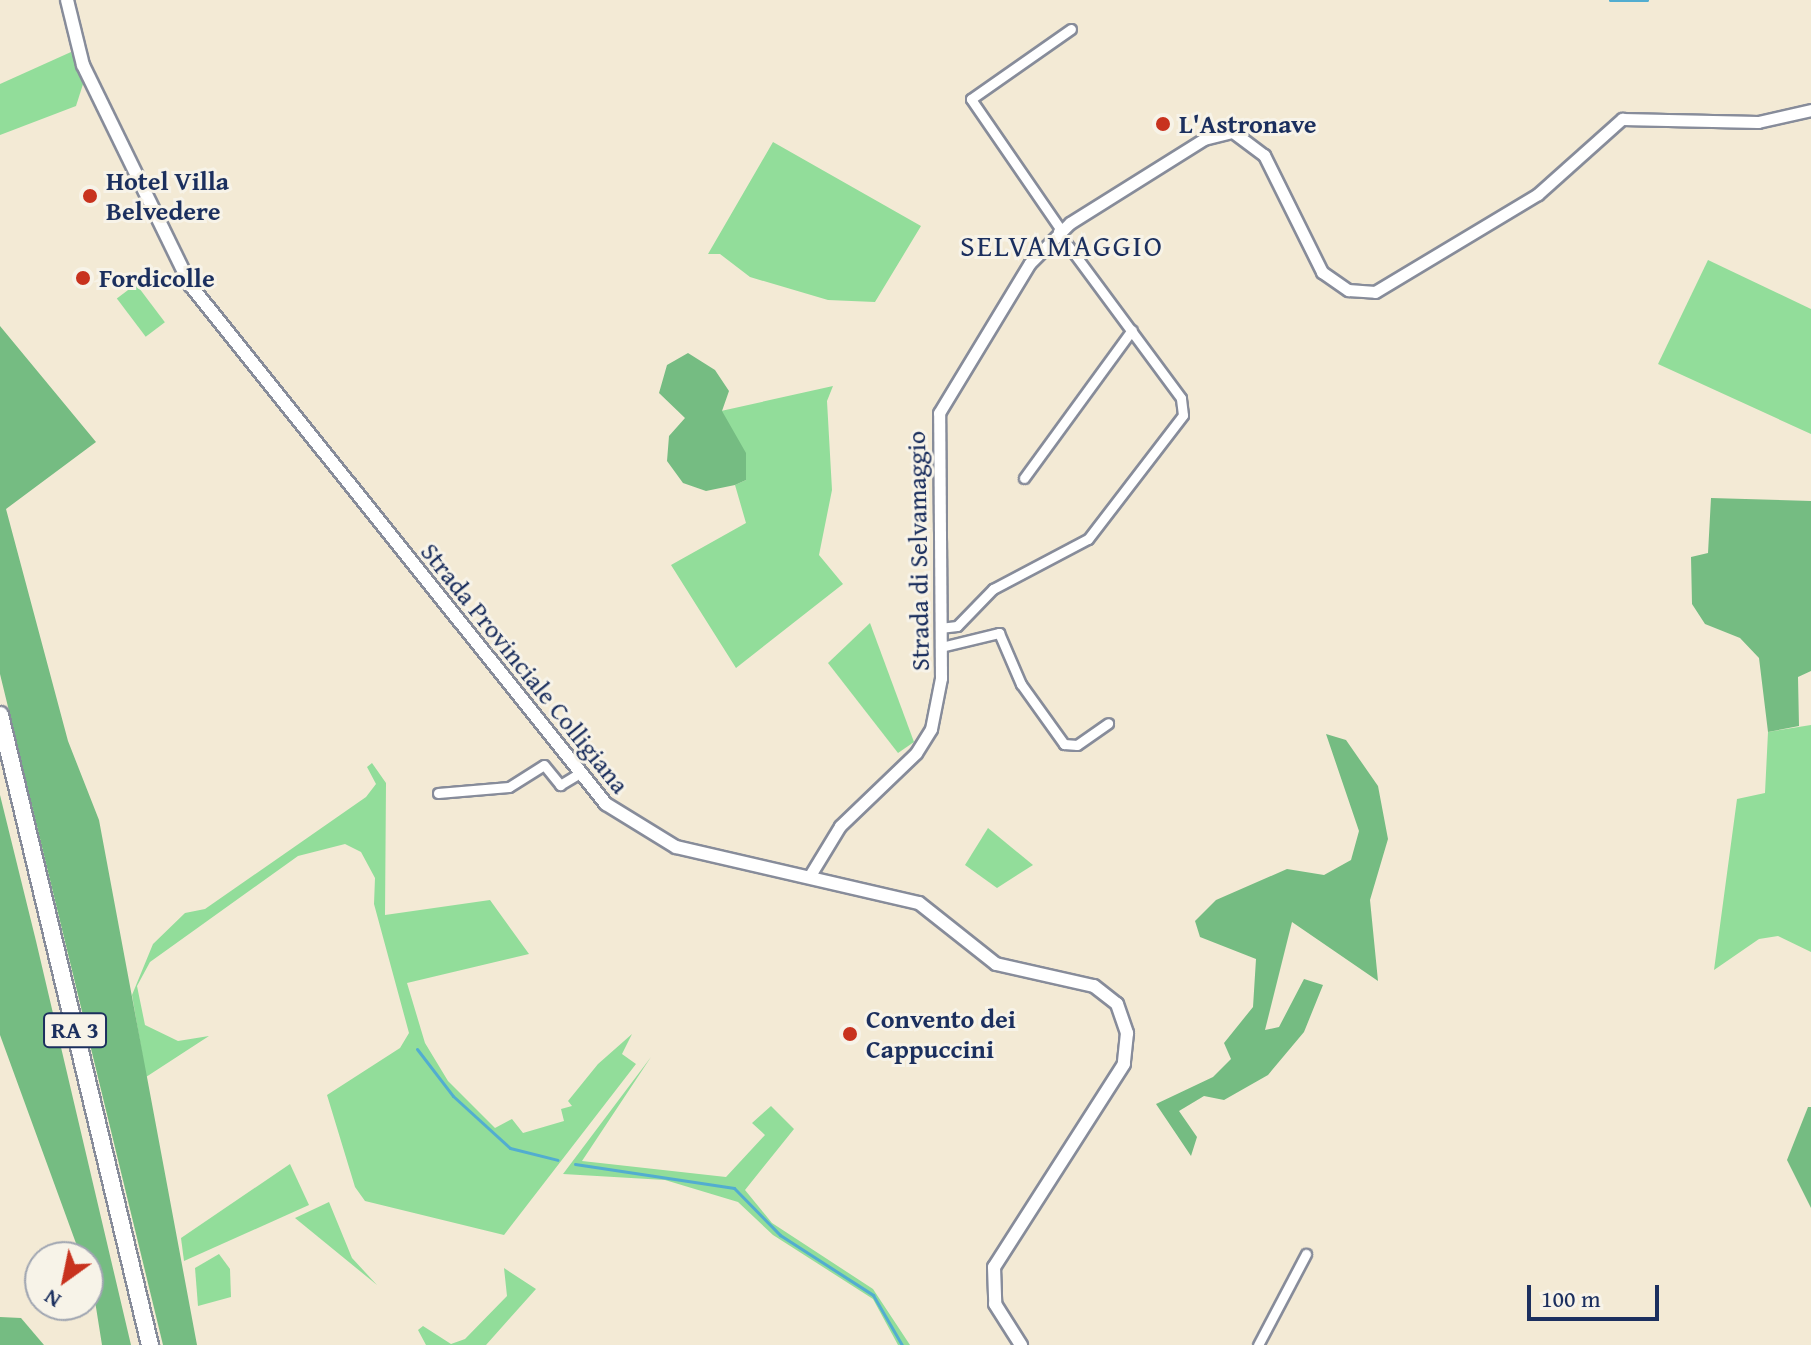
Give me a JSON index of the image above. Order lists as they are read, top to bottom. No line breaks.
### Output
{"streets":{"highway":["RA 3"],"main road":["Strada Provinciale Colligiana"],"street":["Strada di Selvamaggio"]},"crossings":[["Strada di Selvamaggio","Strada Provinciale Colligiana"]],"districts":["SELVAMAGGIO"],"places":["L'Astronave","Hotel Villa Belvedere","Fordicolle","Convento dei Cappuccini"],"scale_bar":"100 m","north":"bottom left"}
